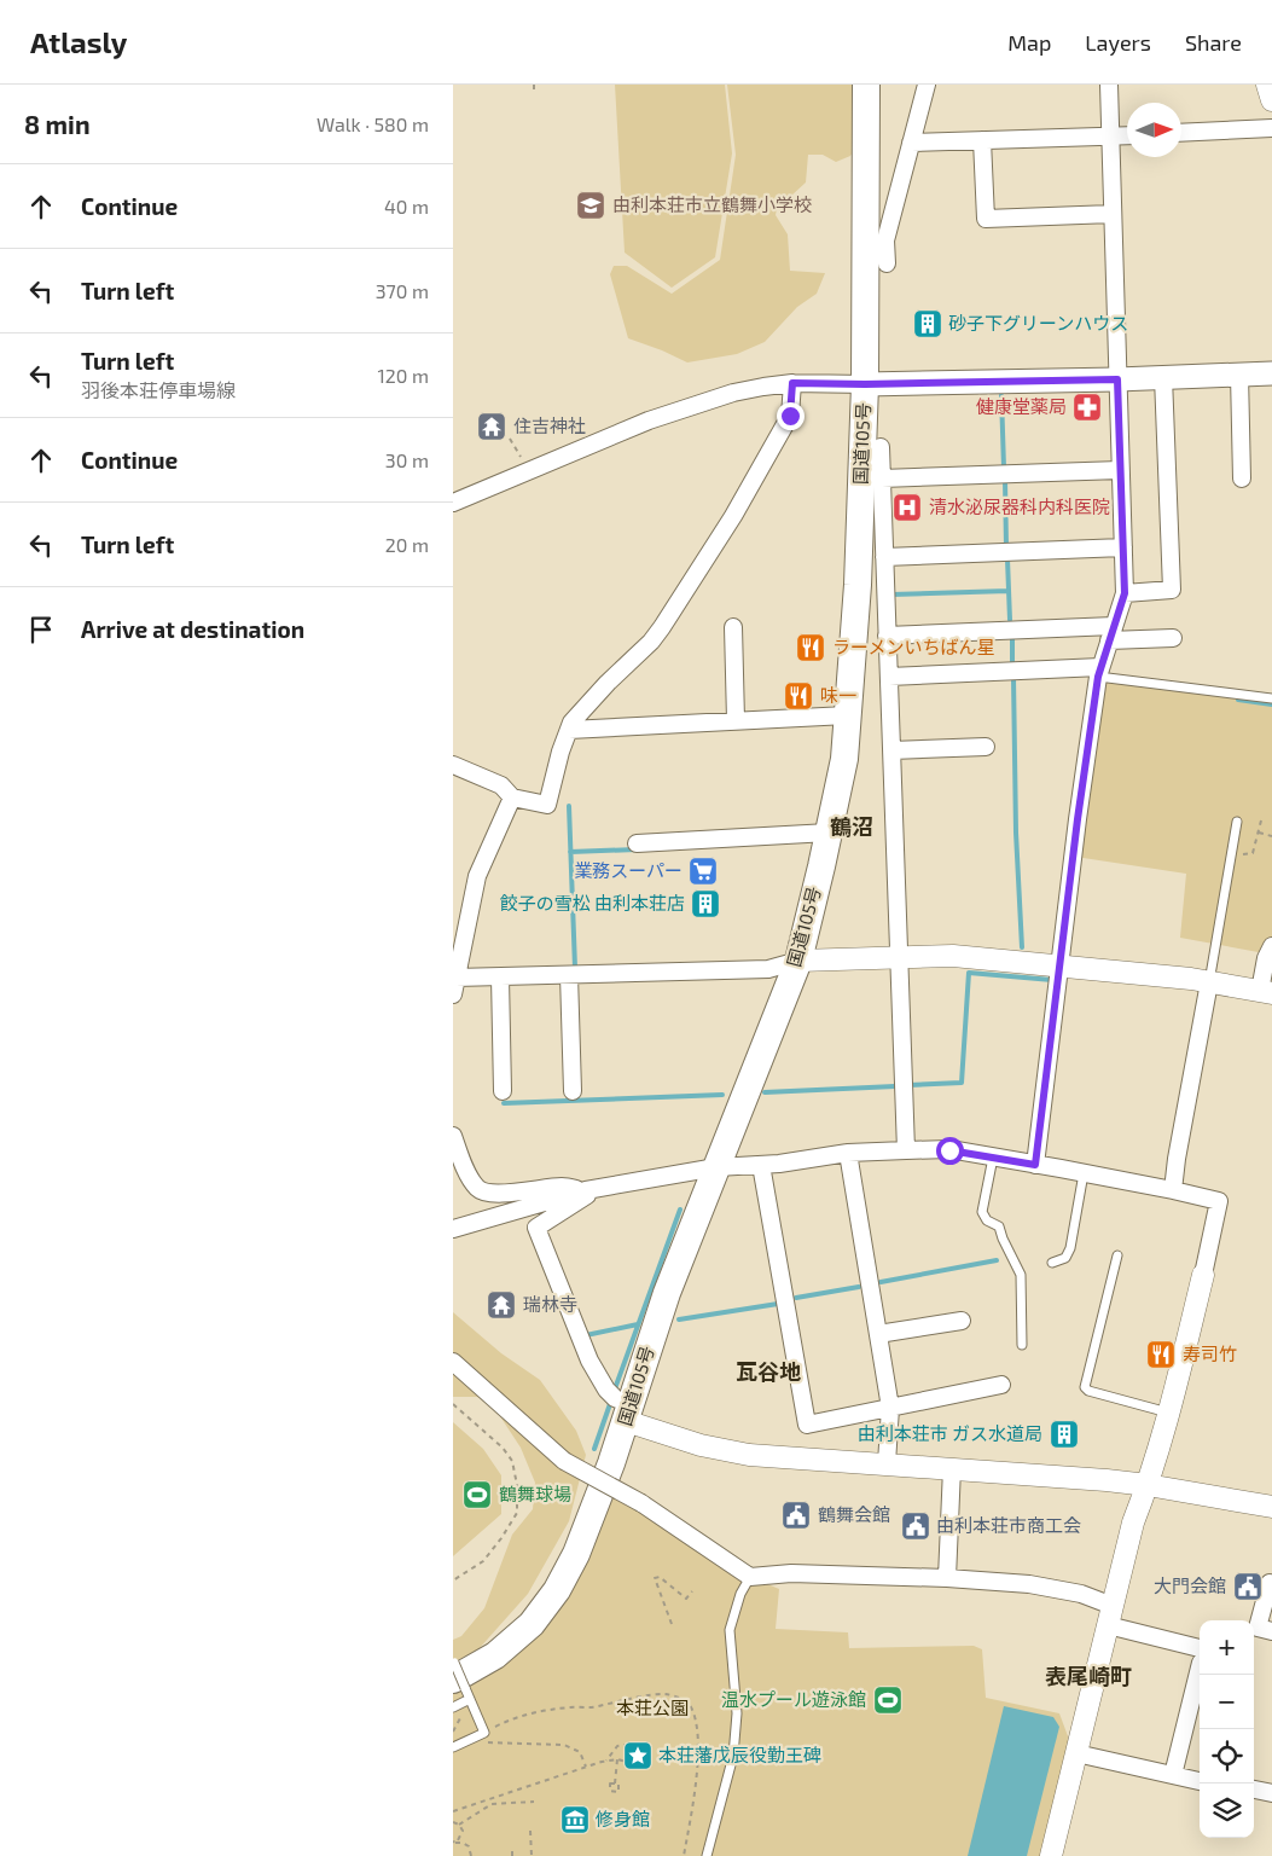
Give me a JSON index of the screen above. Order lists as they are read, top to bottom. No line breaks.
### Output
{"streets":{"highway":["国道105号"]},"districts":["鶴沼","瓦谷地","表尾崎町"],"parks":["本荘公園"],"places":{"school or university":["由利本荘市立鶴舞小学校"],"building":["砂子下グリーンハウス","餃子の雪松 由利本荘店","由利本荘市 ガス水道局"],"pharmacy":["健康堂薬局"],"temple":["住吉神社","瑞林寺"],"hospital":["清水泌尿器科内科医院"],"restaurant":["ラーメンいちばん星","味一","寿司竹"],"supermarket":["業務スーパー"],"sports":["鶴舞球場","温水プール遊泳館"],"public building":["鶴舞会館","由利本荘市商工会","大門会館"],"place":["本荘藩戊辰役勤王碑"],"museum":["修身館"]},"north":"right","page":{"header":"Atlasly","nav":["Map","Layers","Share"],"heading":["8 min","Walk · 580 m"],"list":[["Continue","40 m"],["Turn left","370 m"],["Turn left","羽後本荘停車場線","120 m"],["Continue","30 m"],["Turn left","20 m"],"Arrive at destination"],"map_buttons":["+","−"]}}
